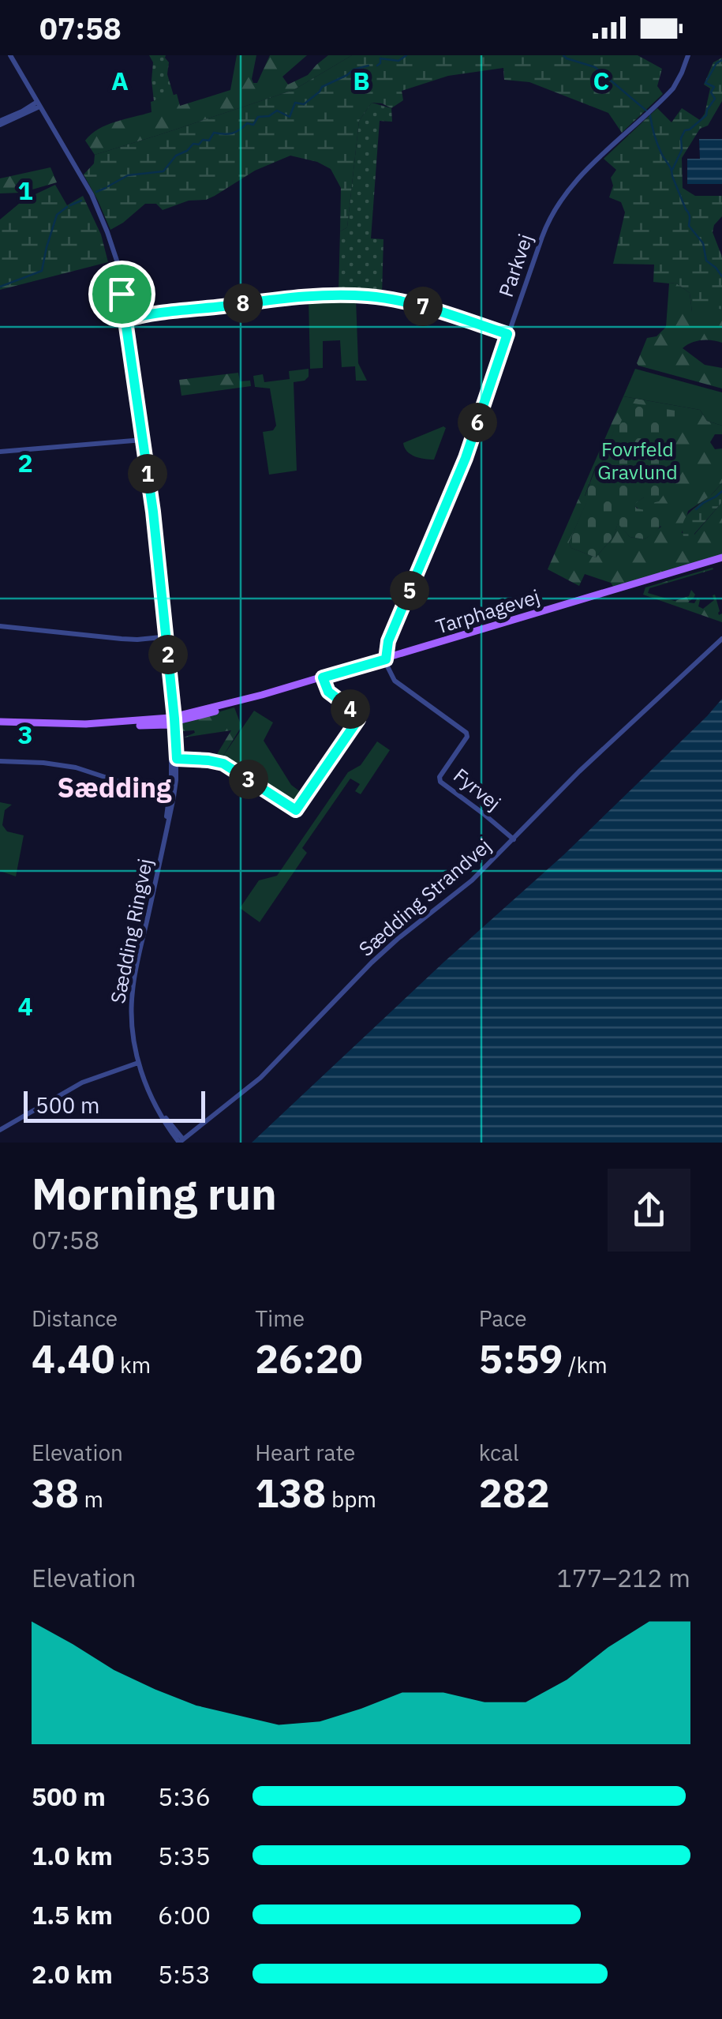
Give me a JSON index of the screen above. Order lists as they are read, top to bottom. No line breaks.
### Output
{"streets":{"main road":["Tarphagevej"],"street":["Parkvej","Fyrvej","Sædding Strandvej","Sædding Ringvej"]},"crossings":[["Parkvej","Tarphagevej"],["Parkvej","Fyrvej"],["Tarphagevej","Fyrvej"],["Tarphagevej","Sædding Ringvej"],["Fyrvej","Sædding Strandvej"],["Sædding Strandvej","Sædding Ringvej"]],"districts":["Sædding"],"parks":["Fovrfeld Gravlund"],"scale_bar":"500 m","page":{"status":"07:58","pins":["8","7","6","1","5","2","4","3"],"scale":"500 m","heading":["Morning run","07:58"],"stats":[["Distance","4.40 km"],["Time","26:20"],["Pace","5:59 /km"],["Elevation","38 m"],["Heart rate","138 bpm"],["kcal","282"]],"chart":["Elevation","177–212 m"],"list":[{"name":"500 m","note":"5:36"},{"name":"1.0 km","note":"5:35"},{"name":"1.5 km","note":"6:00"},{"name":"2.0 km","note":"5:53"}]},"grid":{"columns":["A","B","C"],"rows":["1","2","3","4"]}}
